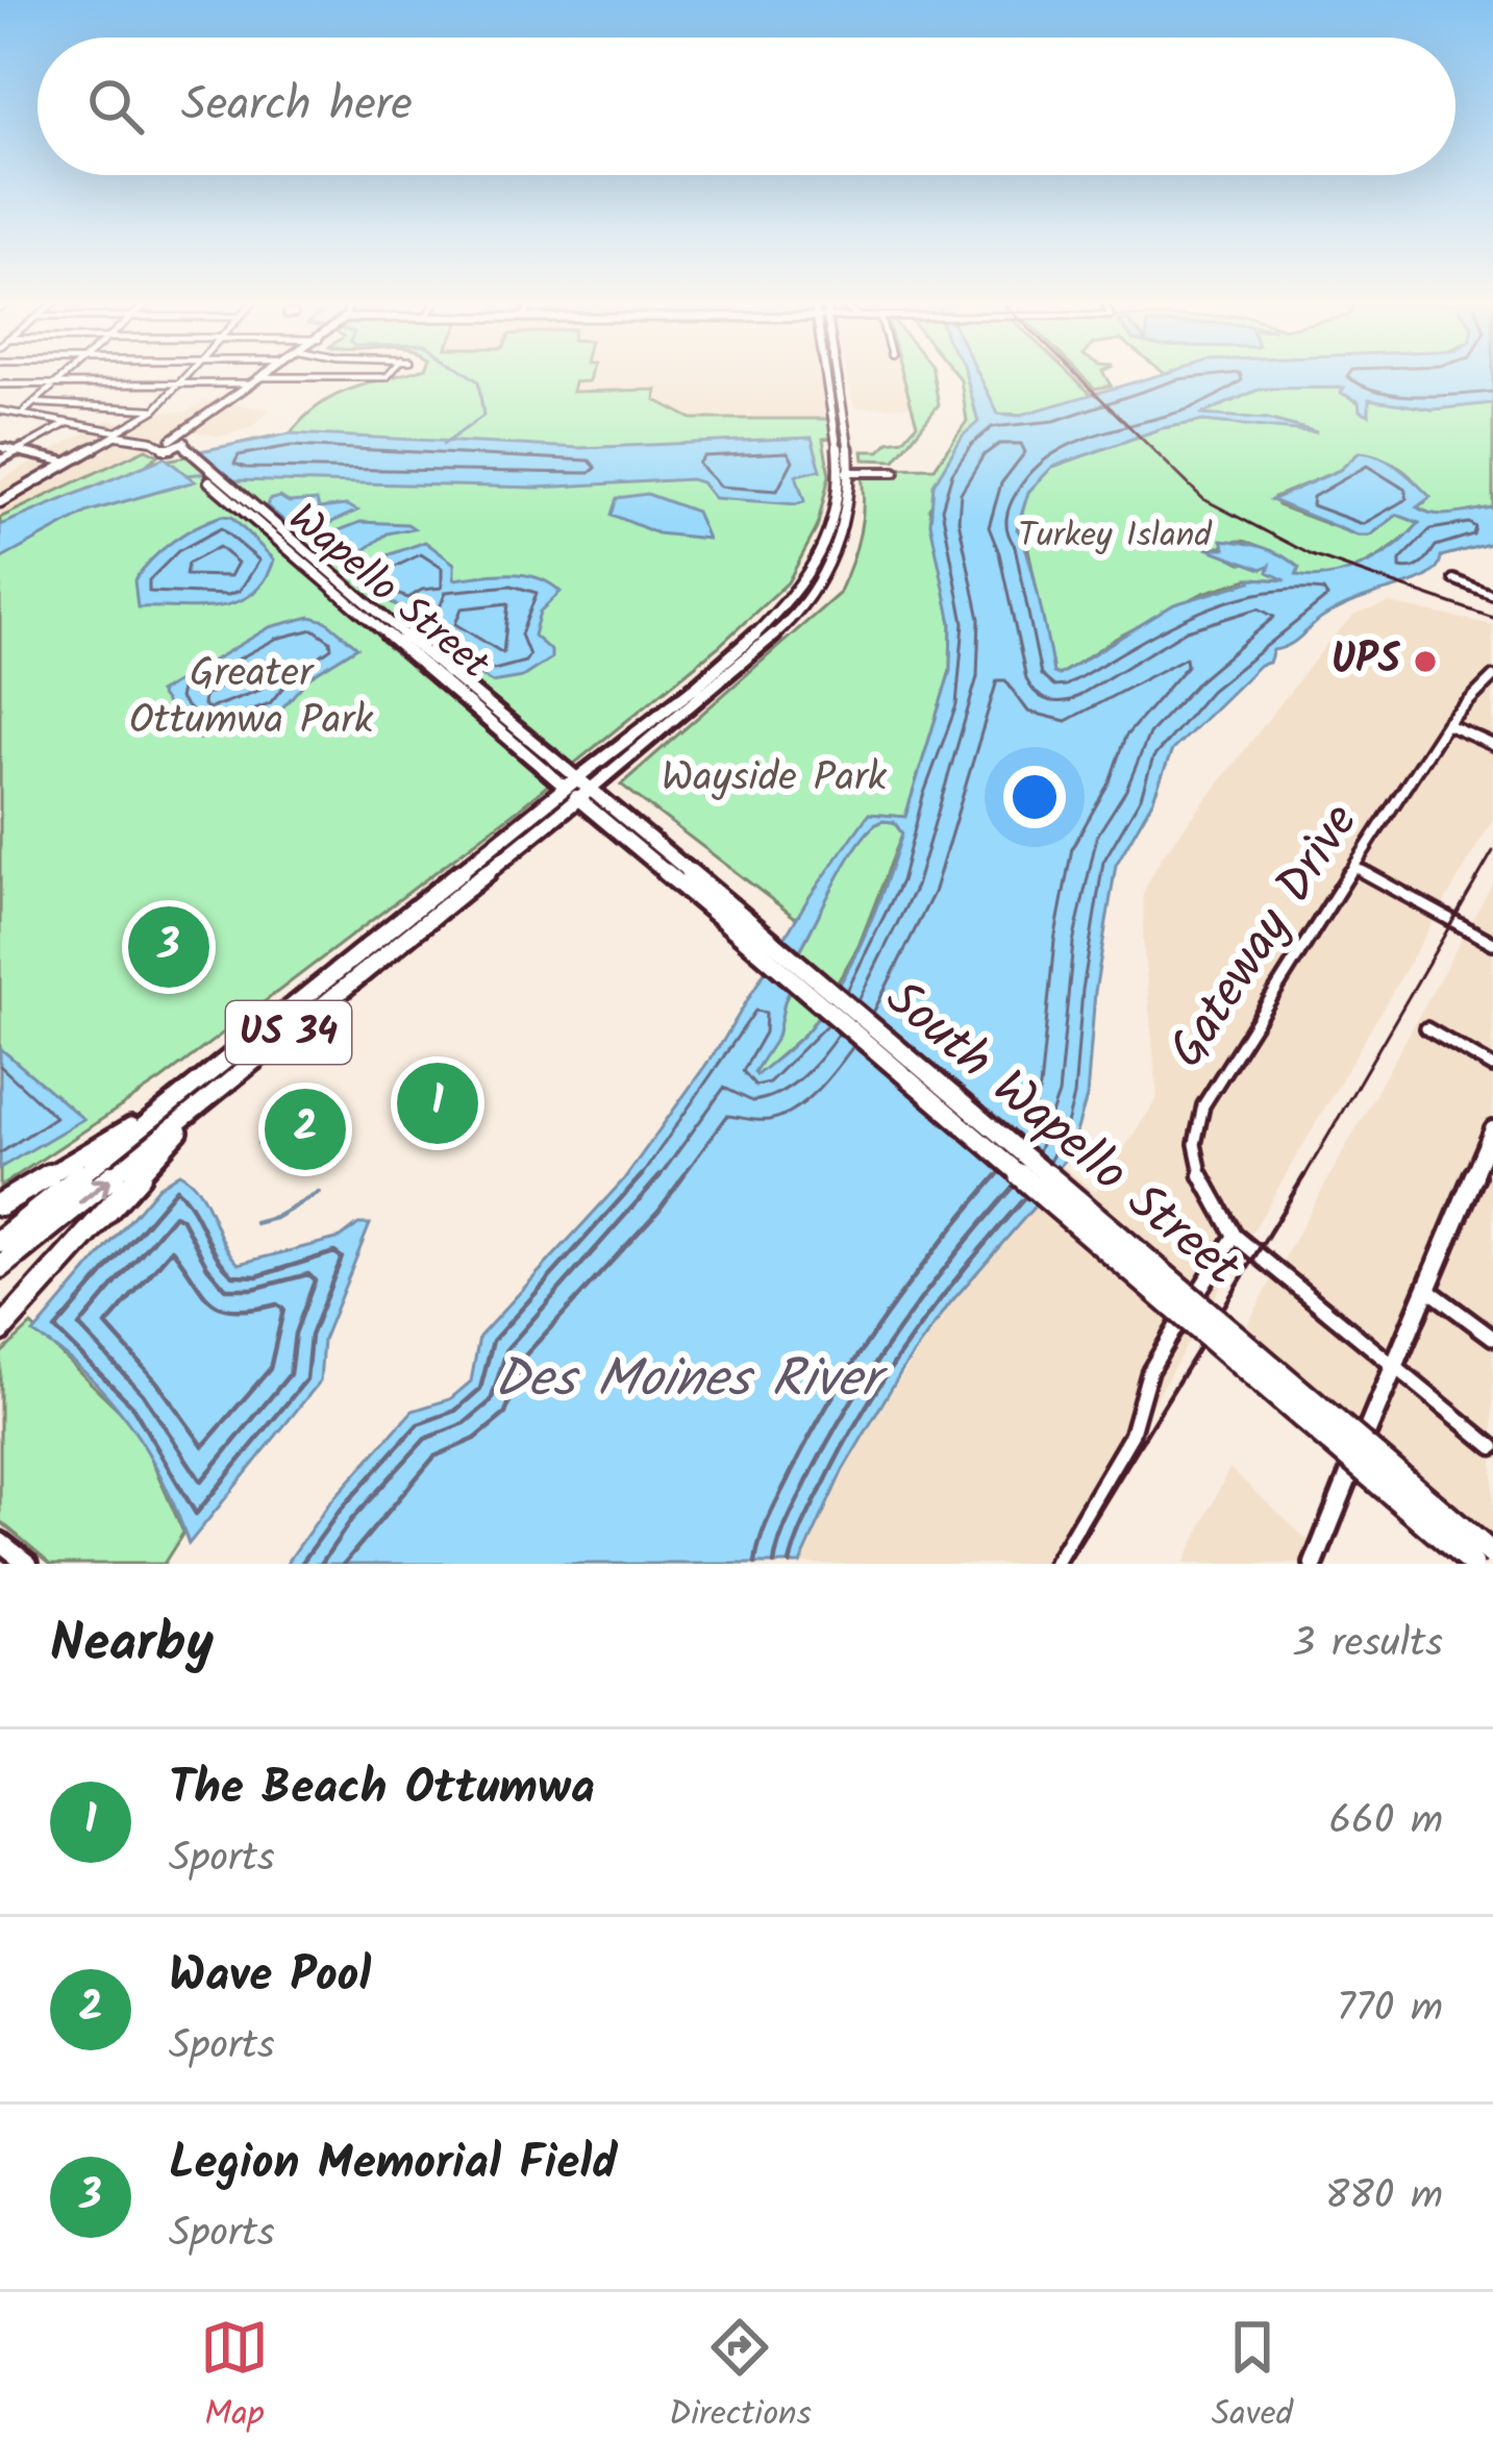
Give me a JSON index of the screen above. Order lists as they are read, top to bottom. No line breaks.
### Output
{"streets":{"highway":["US 34","South Wapello Street"],"main road":["Wapello Street"],"street":["Gateway Drive"]},"crossings":[["Wapello Street","US 34"],["Wapello Street","South Wapello Street"],["US 34","South Wapello Street"]],"water":["Des Moines River"],"parks":["Turkey Island","Greater Ottumwa Park","Wayside Park"],"places":["UPS"],"page":{"search":"Search here","pins":["3","1","2"],"heading":["Nearby","3 results"],"list":[{"mark":"1","name":"The Beach Ottumwa","note":"Sports","value":"660 m"},{"mark":"2","name":"Wave Pool","note":"Sports","value":"770 m"},{"mark":"3","name":"Legion Memorial Field","note":"Sports","value":"880 m"}],"nav":["Map","Directions","Saved"]}}
